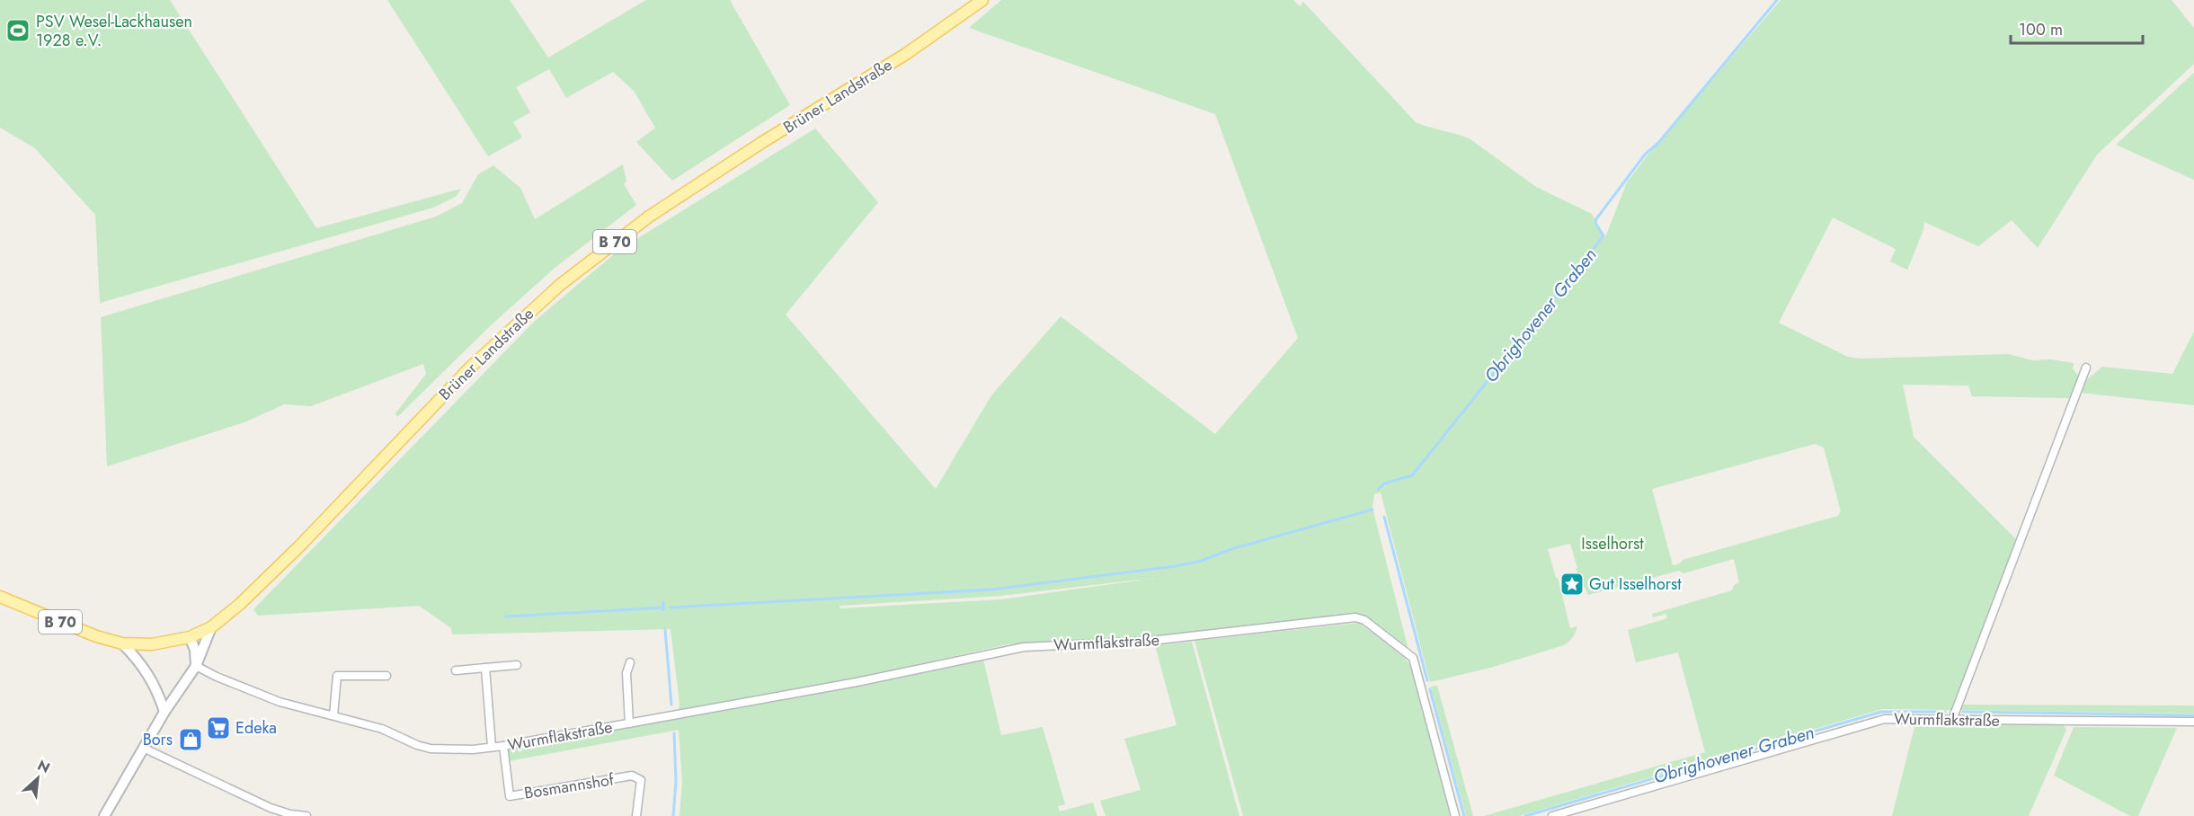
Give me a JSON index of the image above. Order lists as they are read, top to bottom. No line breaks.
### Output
{"streets":{"main road":["Brüner Landstraße","B 70"],"street":["Wurmflakstraße","Bosmannshof"]},"crossings":[["Wurmflakstraße","Bosmannshof"]],"water":["Obrighovener Graben"],"parks":["Isselhorst"],"places":{"sports":["PSV Wesel-Lackhausen 1928 e.V."],"place":["Gut Isselhorst"],"supermarket":["Edeka"],"shop":["Bors"]},"scale_bar":"100 m","north":"top right"}
